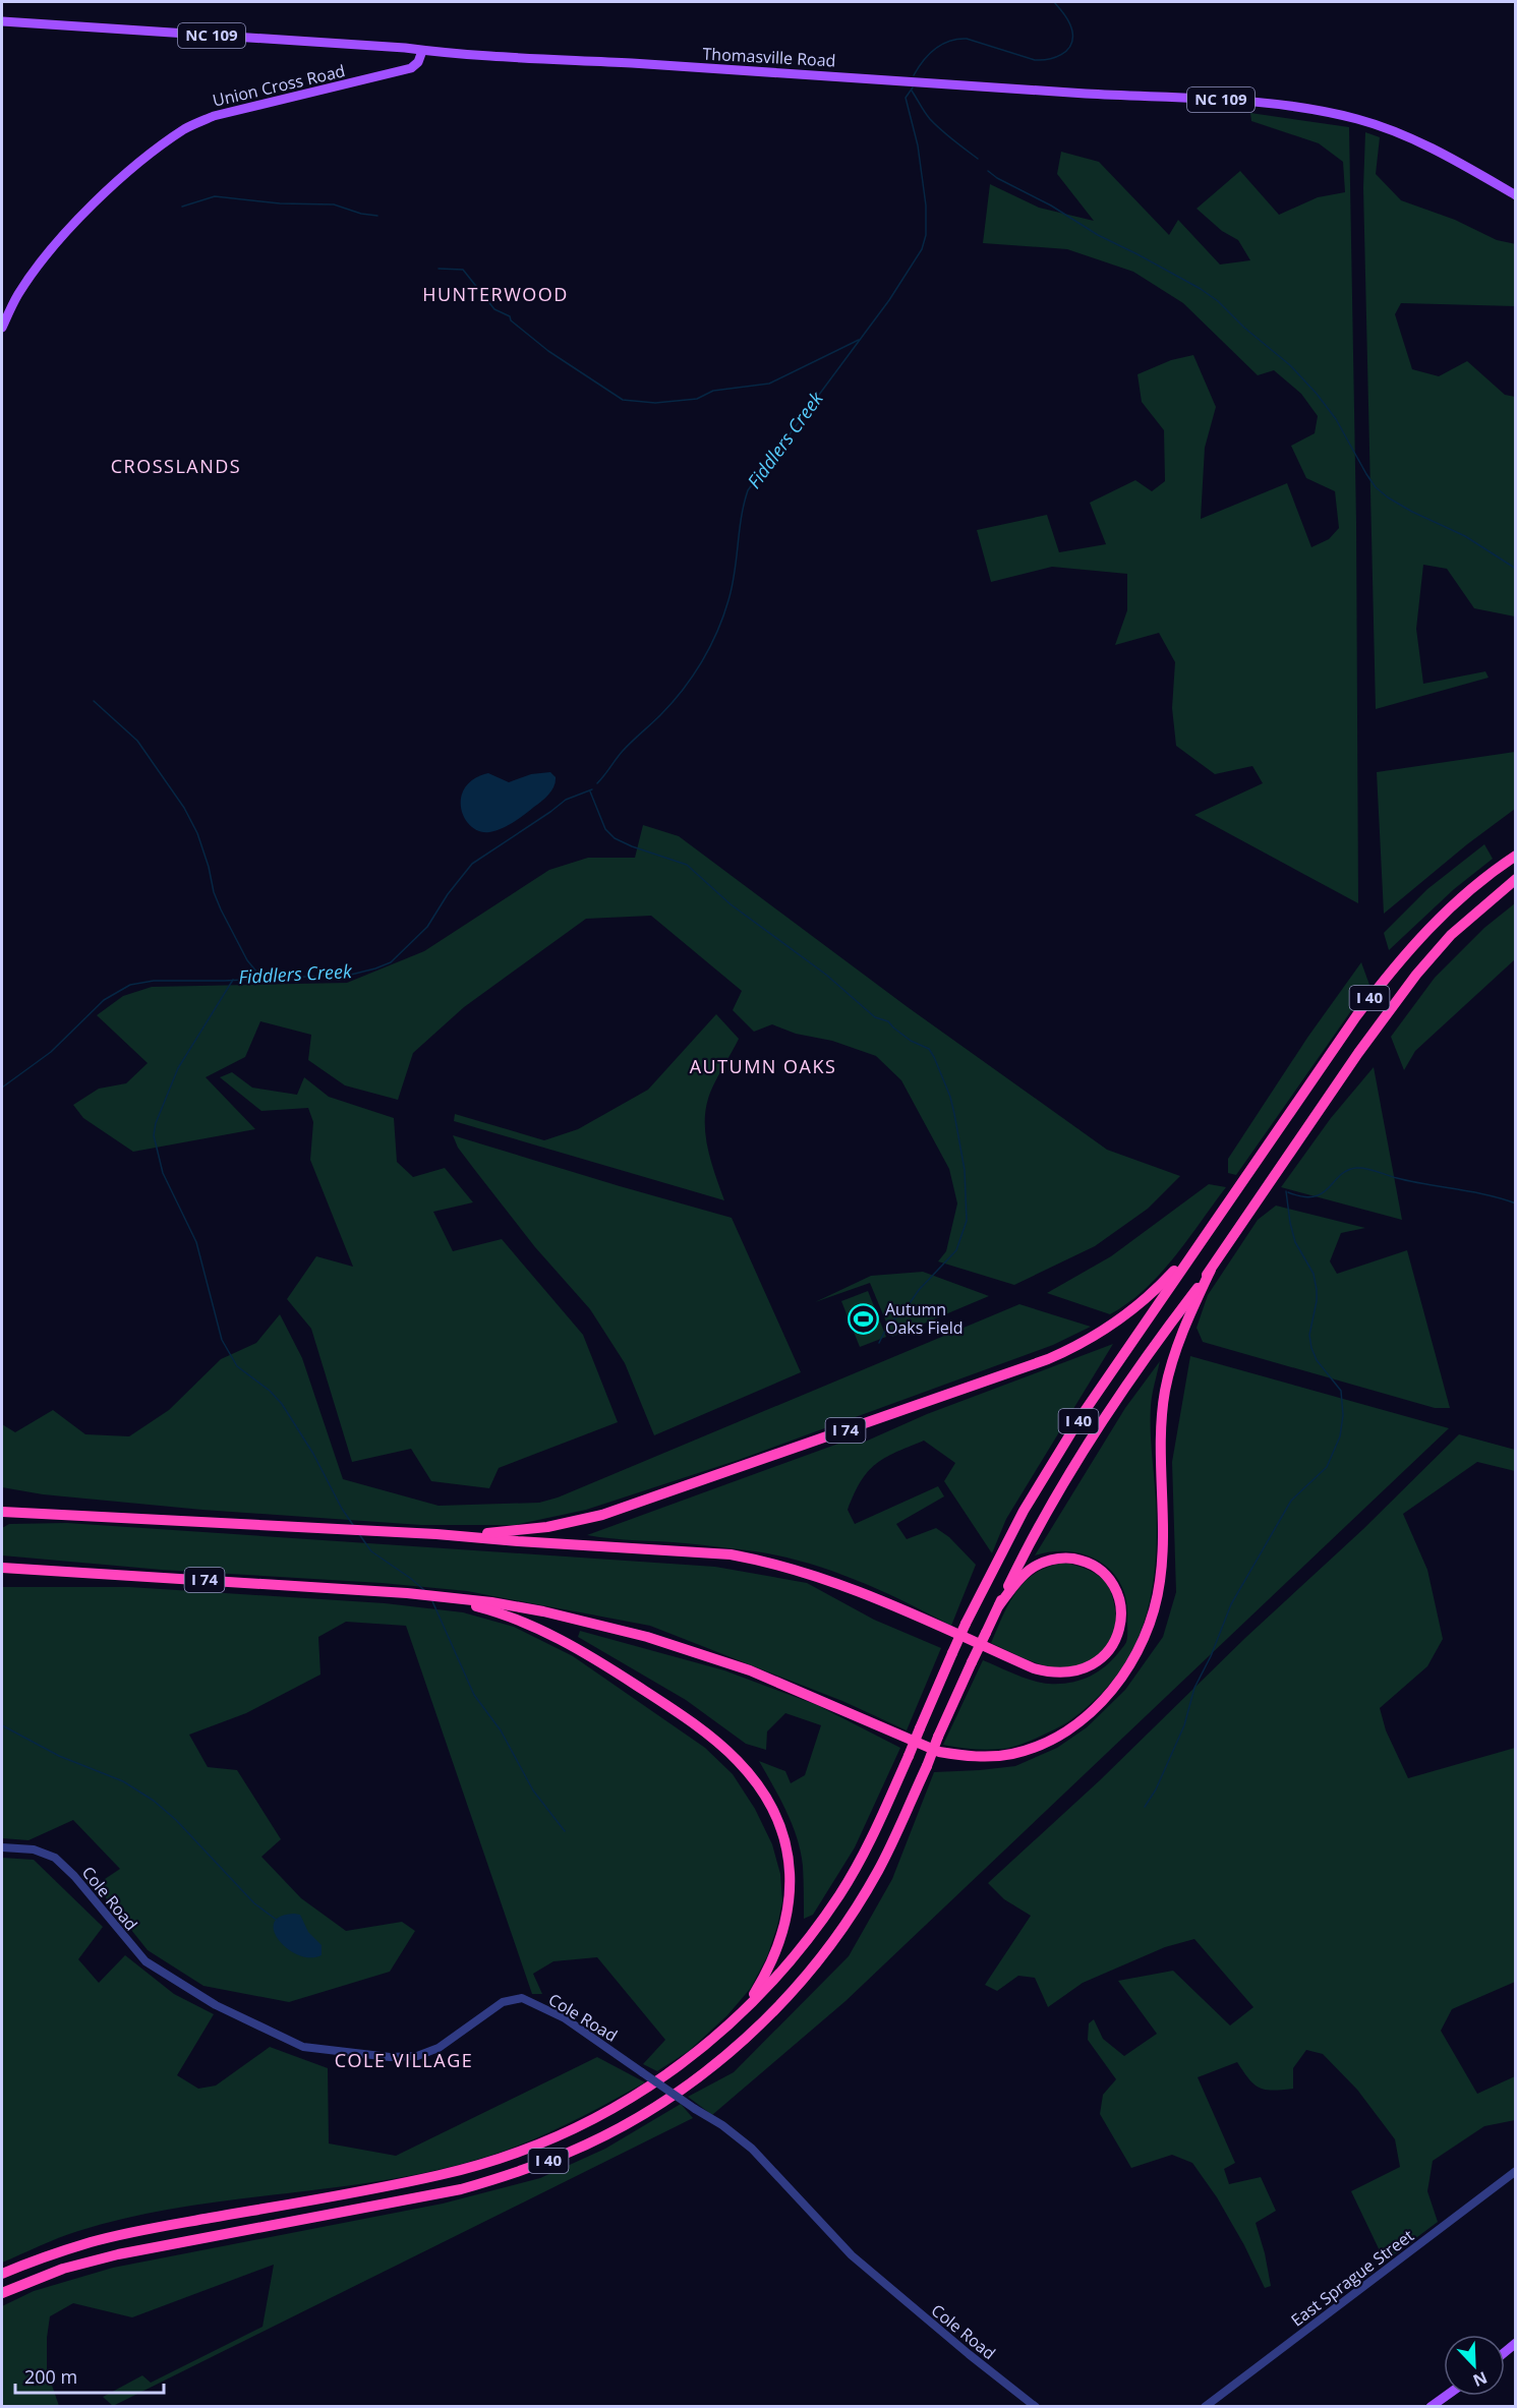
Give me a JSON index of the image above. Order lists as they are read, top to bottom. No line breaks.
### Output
{"streets":{"highway":["I 40","I 74"],"main road":["NC 109","Thomasville Road","Union Cross Road"],"street":["Cole Road","East Sprague Street"]},"crossings":[["Thomasville Road","Union Cross Road"],["I 40","I 74"]],"districts":["HUNTERWOOD","CROSSLANDS","AUTUMN OAKS","COLE VILLAGE"],"water":["Fiddlers Creek"],"places":{"sports":["Autumn Oaks Field"]},"scale_bar":"200 m","north":"bottom right"}
